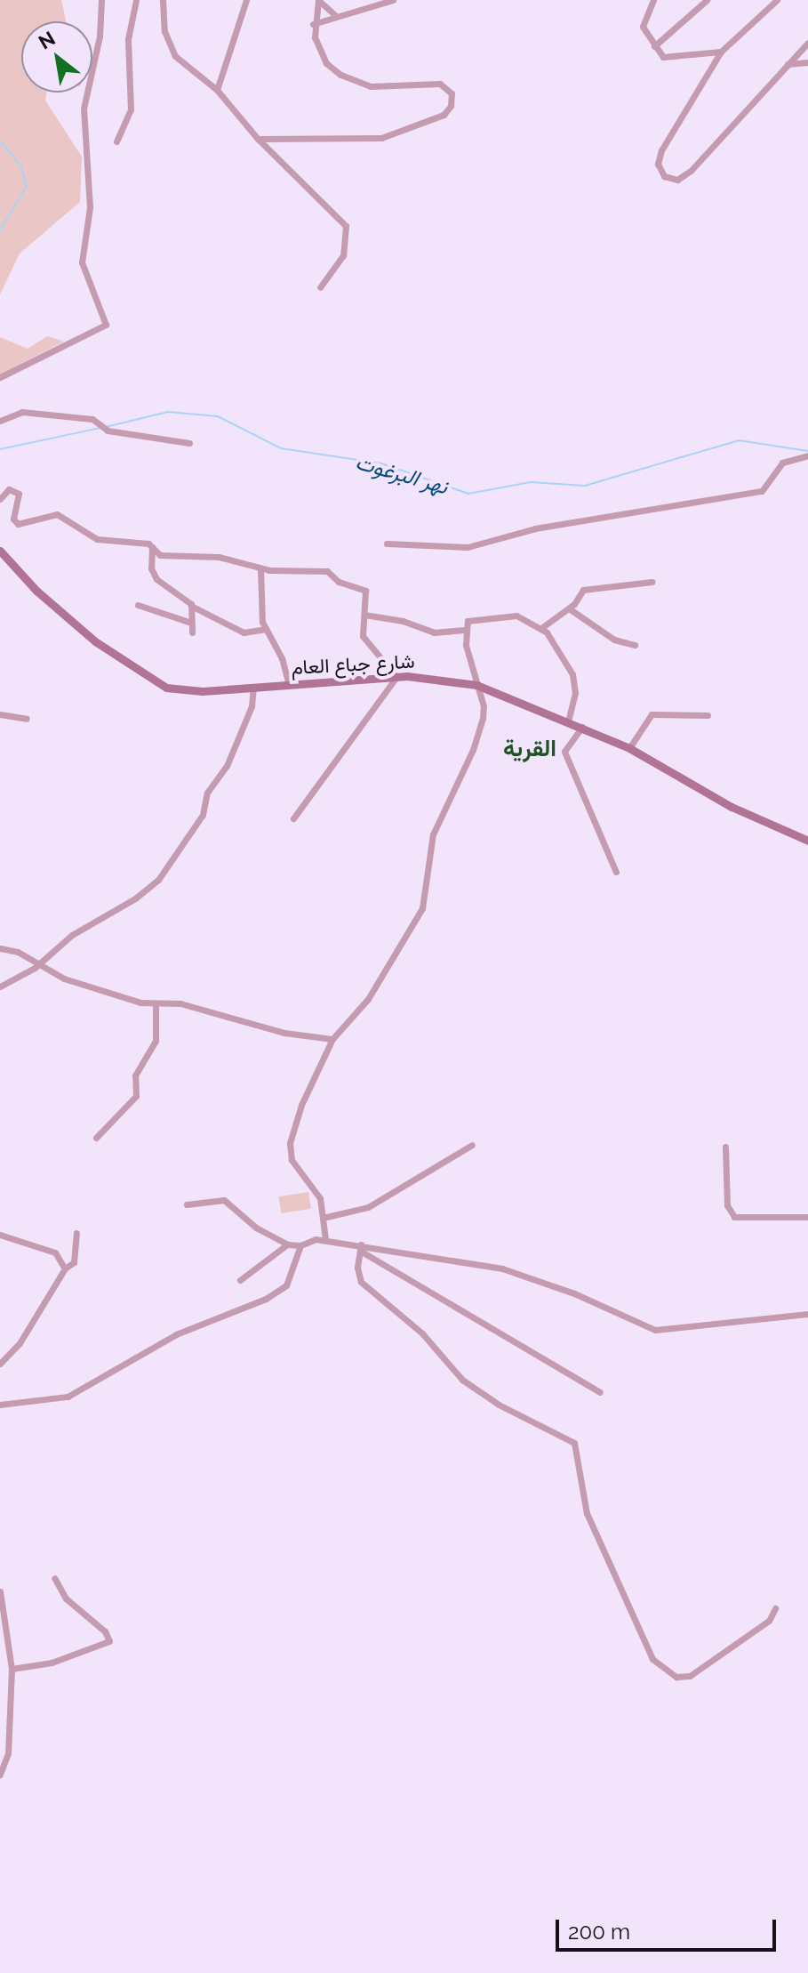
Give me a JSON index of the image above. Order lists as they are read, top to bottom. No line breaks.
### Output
{"streets":{"main road":["شارع جباع العام"]},"districts":["القرية"],"water":["نهر البرغوت"],"scale_bar":"200 m","north":"top left"}
